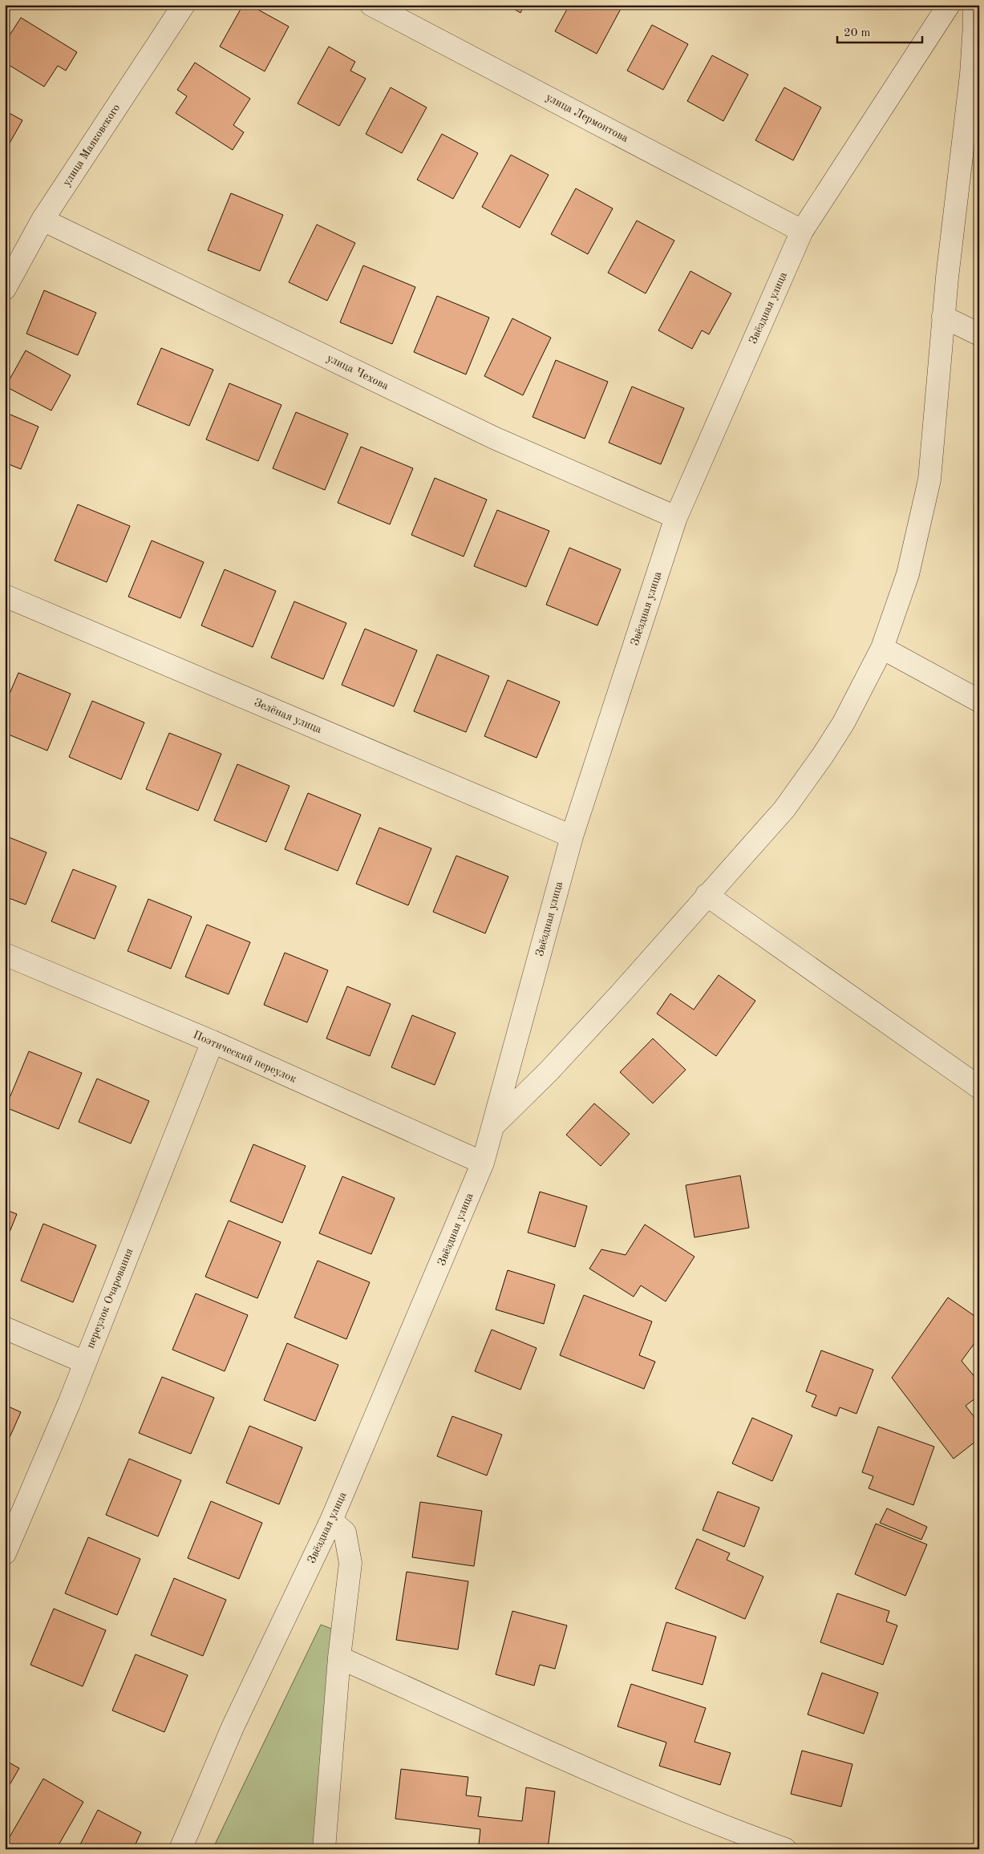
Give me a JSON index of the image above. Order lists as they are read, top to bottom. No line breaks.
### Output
{"streets":{"street":["улица Лермонтова","улица Маяковского","Звёздная улица","улица Чехова","Зелёная улица","Поэтический переулок","переулок Очарования"]},"crossings":[["улица Лермонтова","Звёздная улица"],["улица Маяковского","улица Чехова"],["Звёздная улица","улица Чехова"],["Звёздная улица","Зелёная улица"],["Звёздная улица","Поэтический переулок"],["Поэтический переулок","переулок Очарования"]],"scale_bar":"20 m"}
